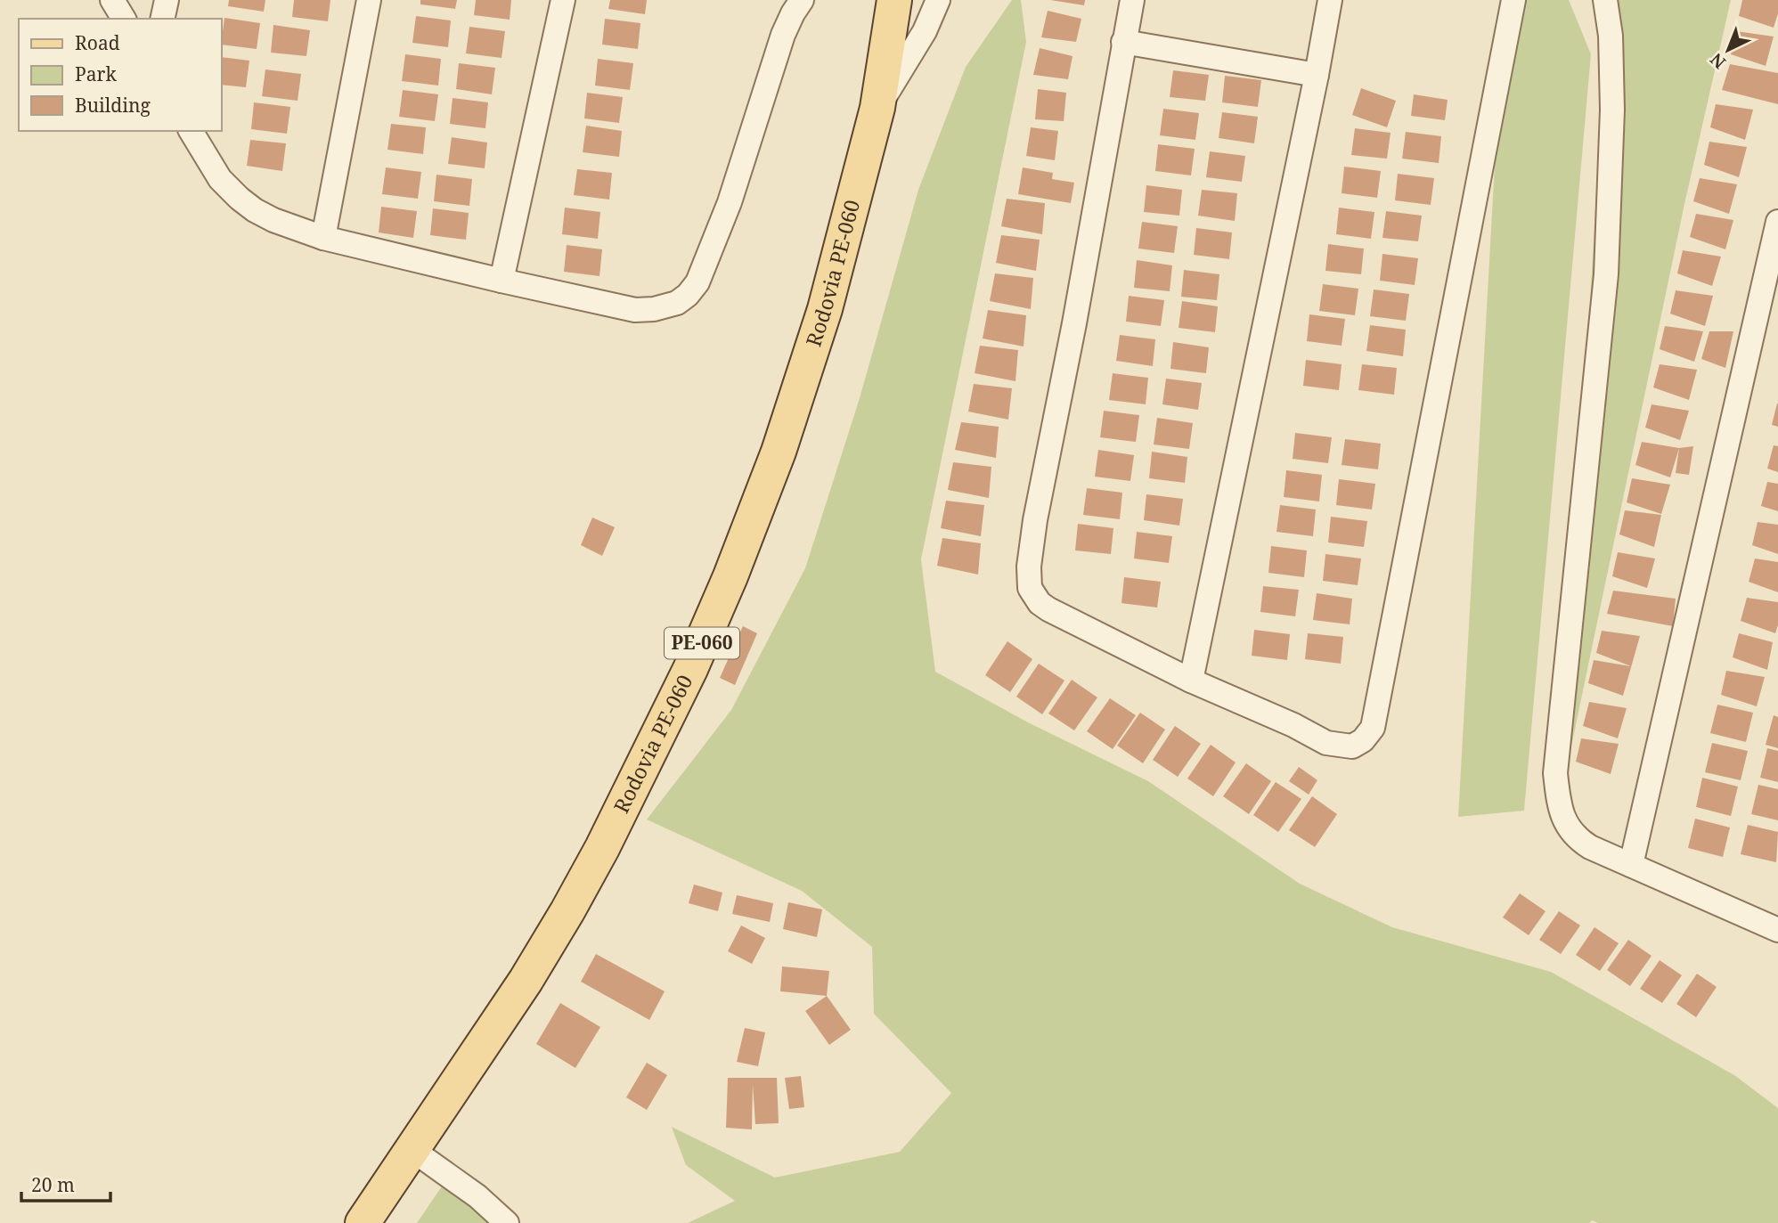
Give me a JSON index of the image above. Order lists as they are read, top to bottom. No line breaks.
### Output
{"streets":{"main road":["Rodovia PE-060","PE-060"]},"legend":["Road","Park","Building"],"scale_bar":"20 m","north":"bottom left"}
